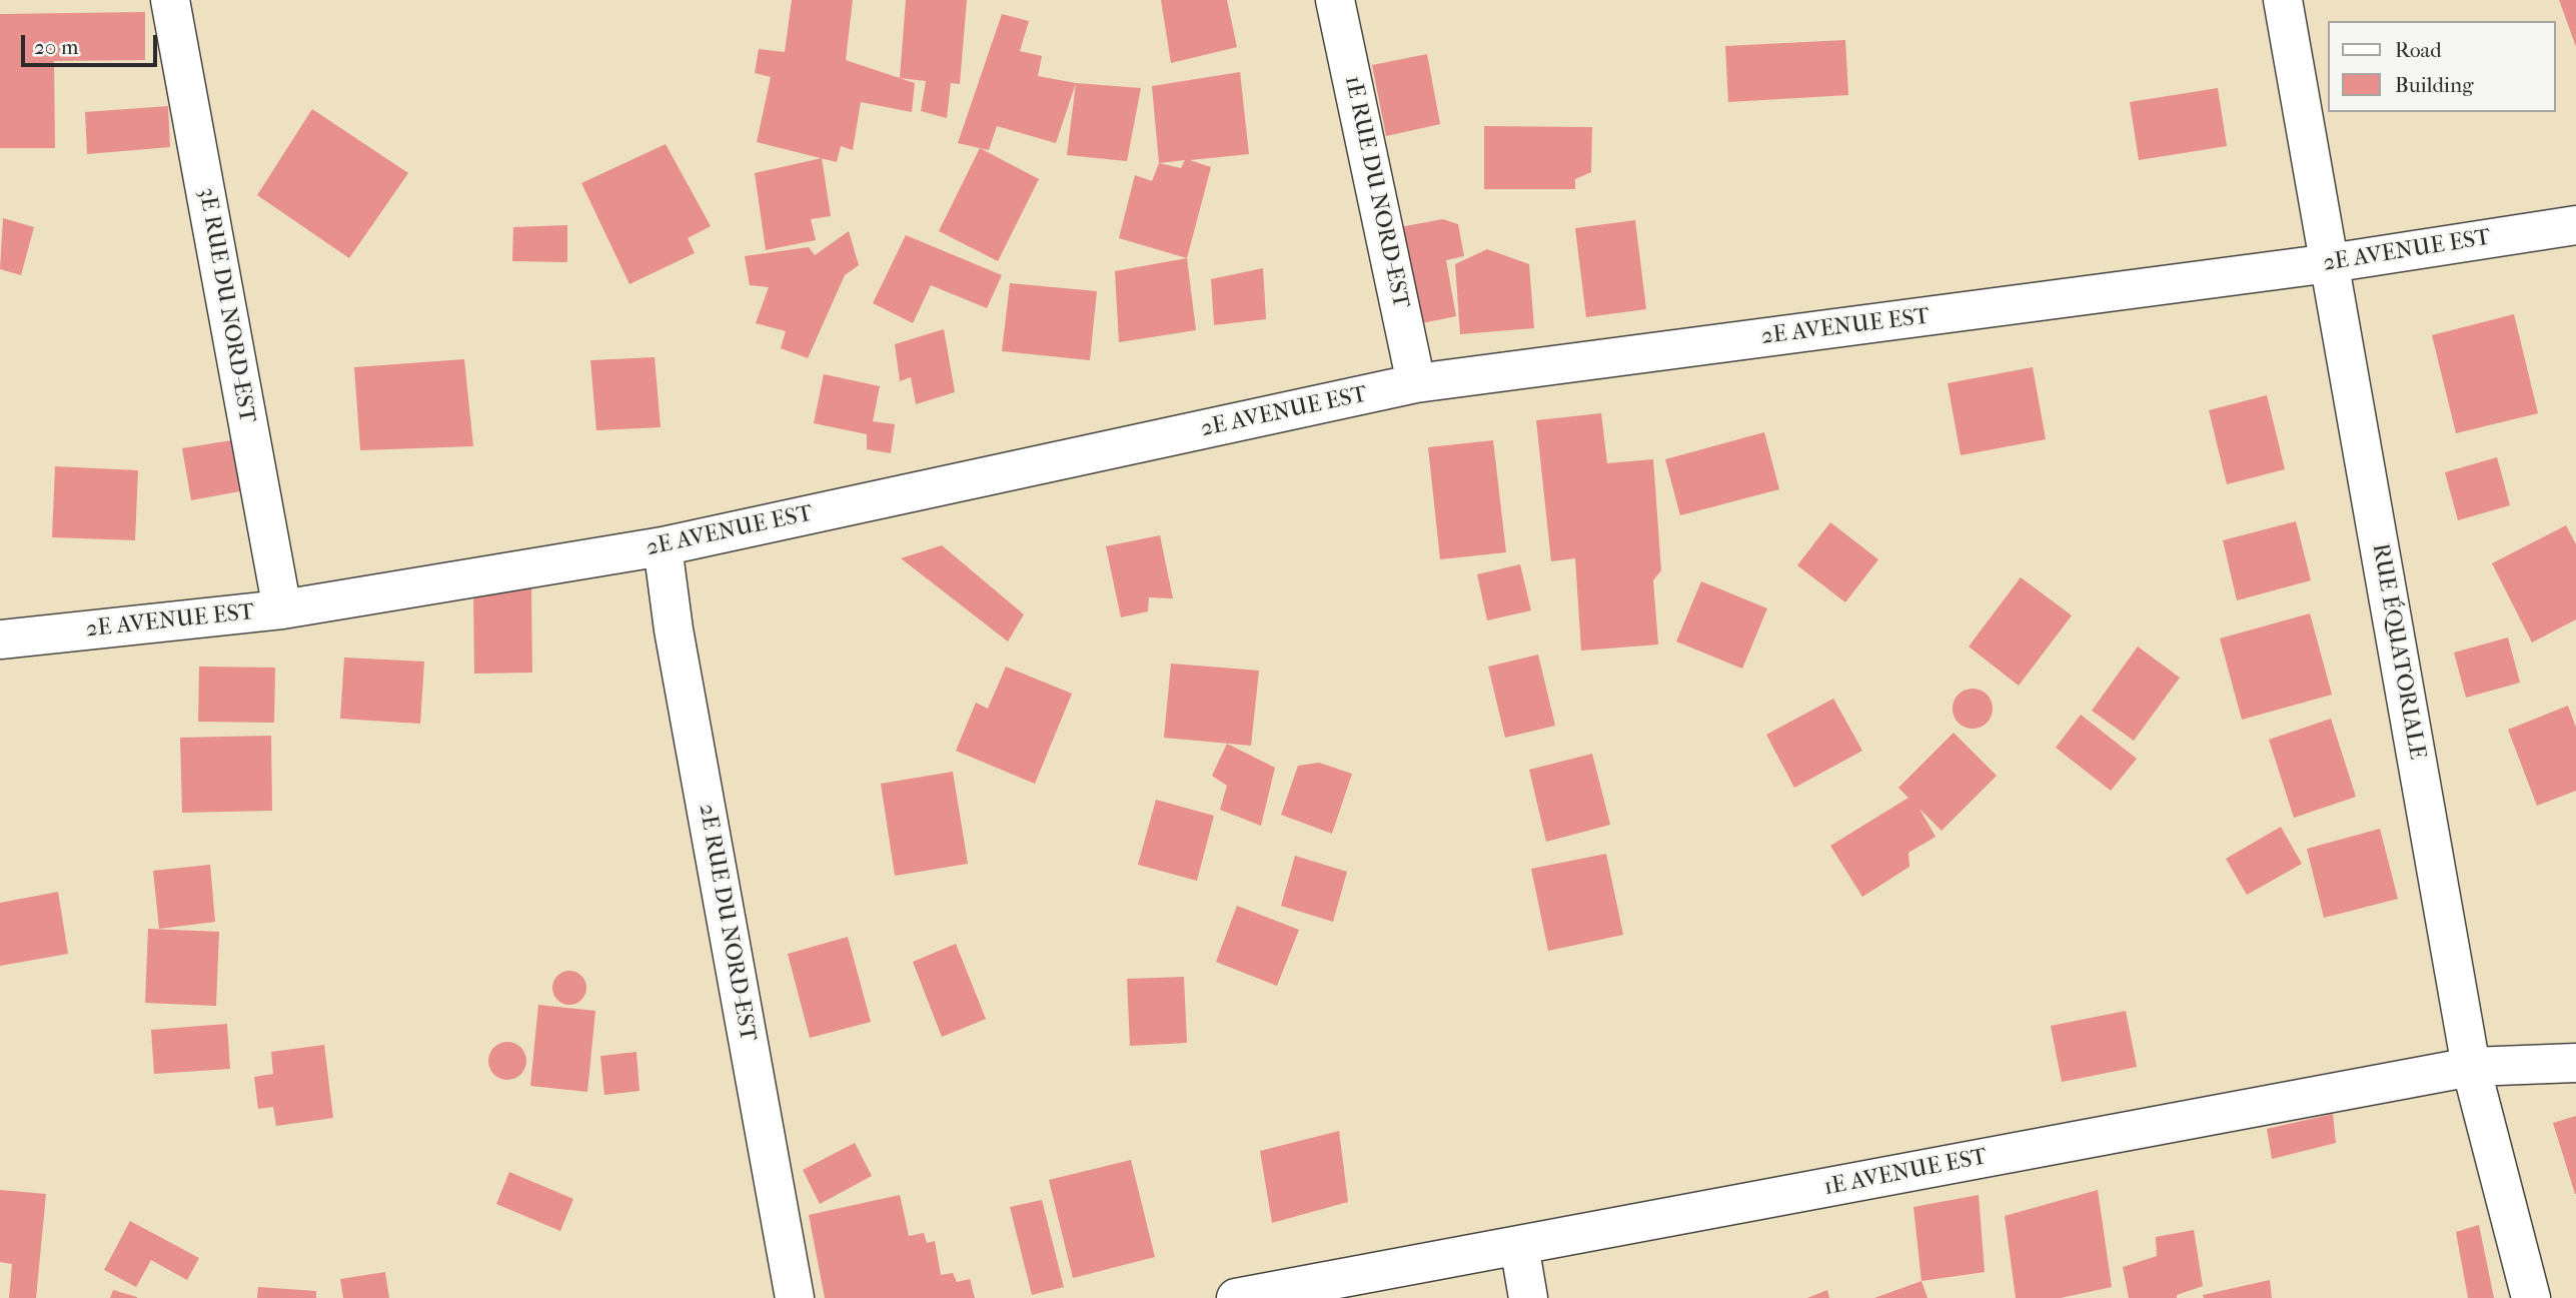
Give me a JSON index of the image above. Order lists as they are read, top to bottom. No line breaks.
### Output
{"streets":{"street":["1E RUE DU NORD-EST","2E AVENUE EST","3E RUE DU NORD-EST","RUE ÉQUATORIALE","2E RUE DU NORD-EST","1E AVENUE EST"]},"crossings":[["1E RUE DU NORD-EST","2E AVENUE EST"],["2E AVENUE EST","3E RUE DU NORD-EST"],["2E AVENUE EST","RUE ÉQUATORIALE"],["2E AVENUE EST","2E RUE DU NORD-EST"],["RUE ÉQUATORIALE","1E AVENUE EST"]],"legend":["Road","Building"],"scale_bar":"20 m"}
